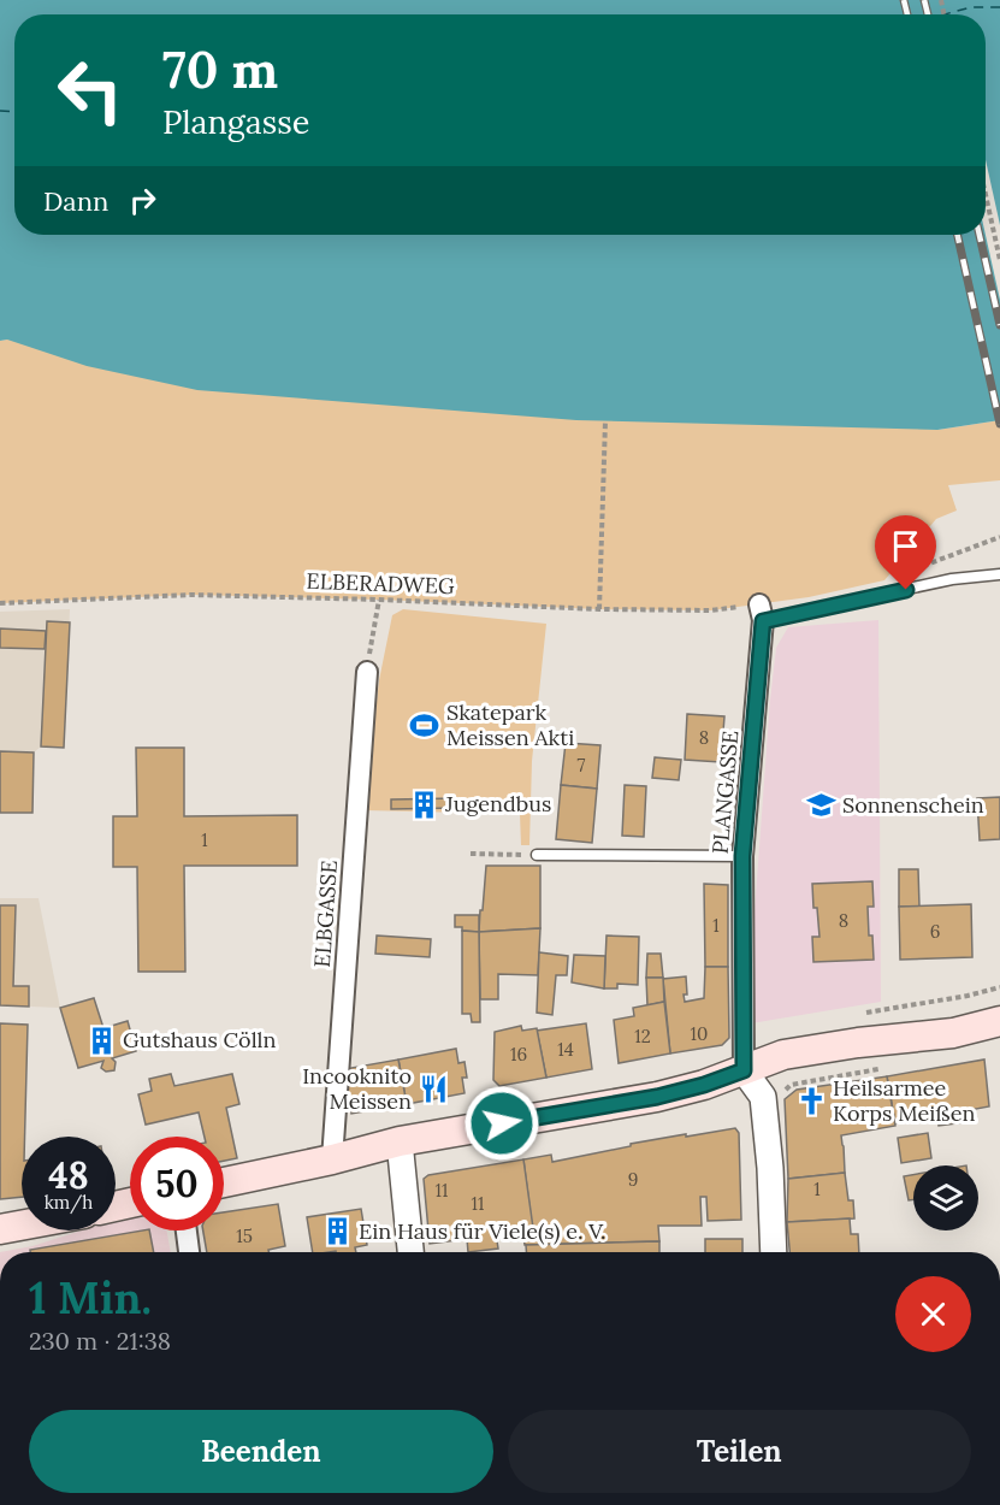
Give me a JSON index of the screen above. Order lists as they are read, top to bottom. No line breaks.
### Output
{"streets":{"street":["PLANGASSE","ELBGASSE"],"path":["ELBERADWEG"]},"crossings":[["ELBERADWEG","PLANGASSE"]],"places":{"sports":["Skatepark Meissen Akti"],"building":["Jugendbus","Gutshaus Cölln","Ein Haus für Viele(s) e. V."],"school or university":["Sonnenschein"],"restaurant":["Incooknito Meissen"],"church":["Heilsarmee Korps Meißen"]},"house_numbers":["8","7","1","8","1","6","10","12","14","16","9","1","11","11","15"],"page":{"turn":["70 m","Plangasse"],"then":"Dann","speed":"48 km/h","limit":"50","heading":["1 Min.","230 m · 21:38"],"buttons":["Beenden","Teilen"]}}
